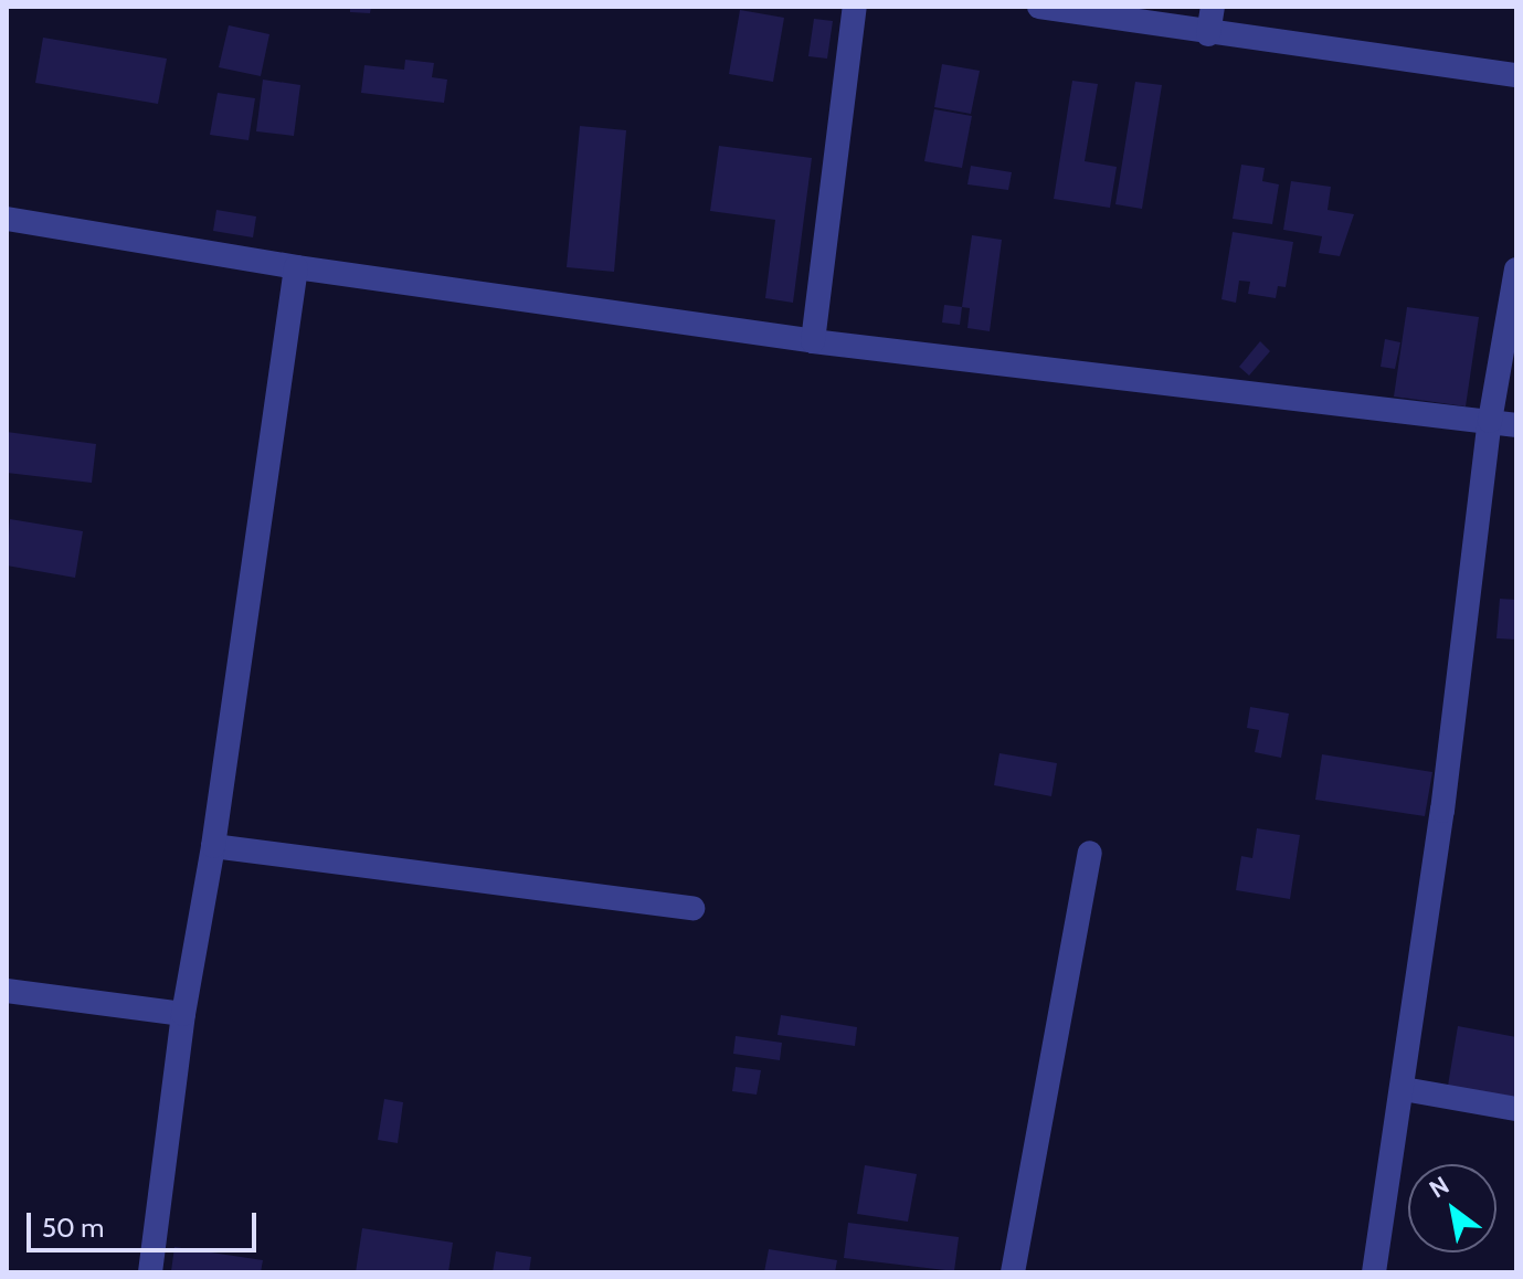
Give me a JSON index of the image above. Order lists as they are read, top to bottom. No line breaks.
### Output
{"scale_bar":"50 m","north":"top left"}
